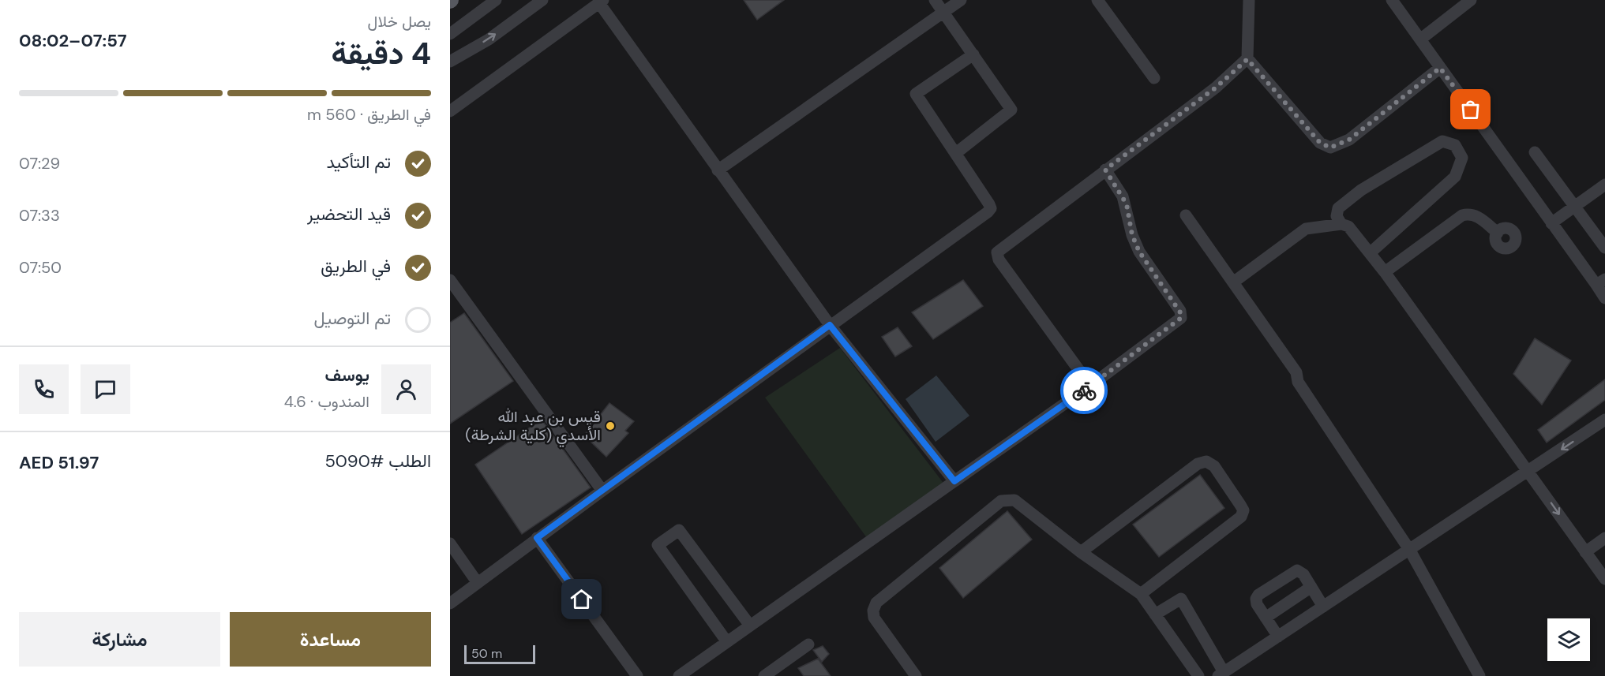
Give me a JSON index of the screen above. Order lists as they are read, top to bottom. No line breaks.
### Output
{"places":["قيس بن عبد الله الأسدي (كلية الشرطة)"],"scale_bar":"50 m","page":{"heading":["4 دقيقة","يصل خلال","07:57–08:02"],"panel":["يوسف","المندوب · 4.6","الطلب #5090","AED 51.97"],"bar":"في الطريق · 560 m","list":[["تم التأكيد","07:29"],["قيد التحضير","07:33"],["في الطريق","07:50"],"تم التوصيل"],"buttons":["مساعدة","مشاركة"],"scale":"50 m"}}
